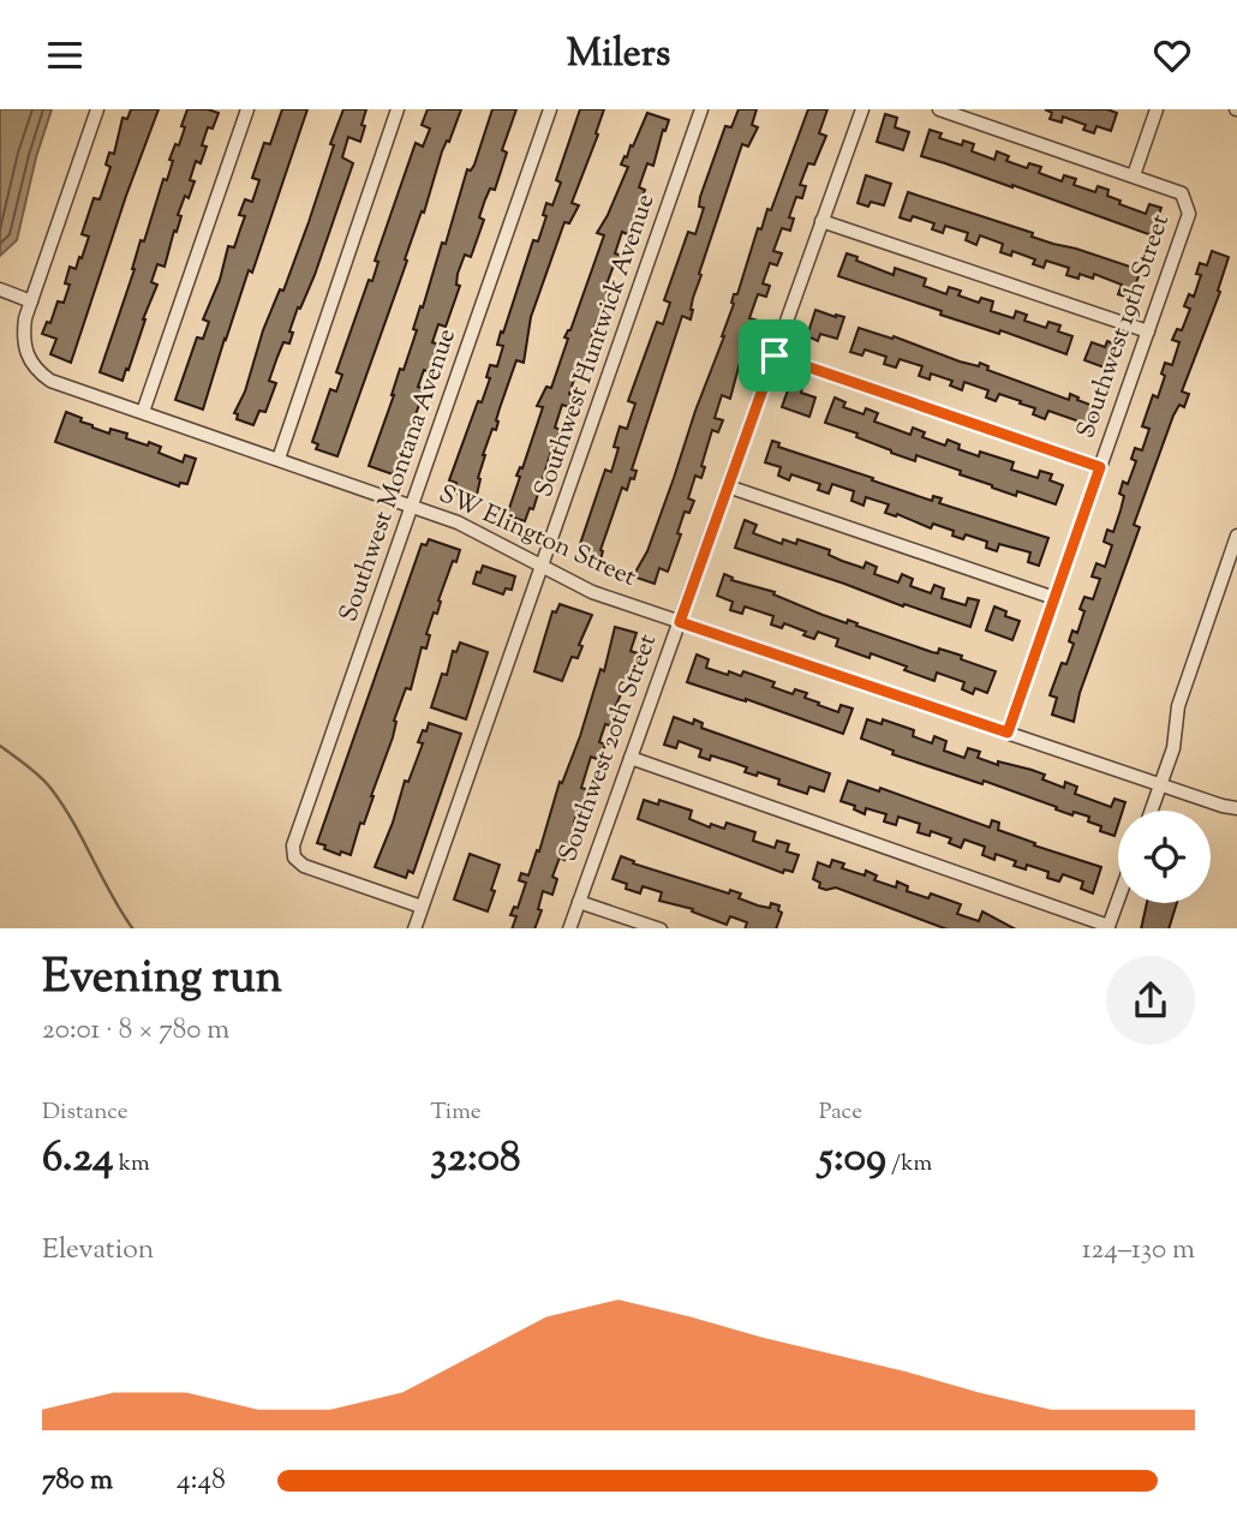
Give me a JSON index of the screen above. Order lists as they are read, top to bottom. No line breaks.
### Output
{"streets":{"street":["Southwest 19th Street","Southwest Huntwick Avenue","Southwest Montana Avenue","SW Elington Street","Southwest 20th Street"]},"crossings":[["Southwest 19th Street","SW Elington Street"],["Southwest Huntwick Avenue","Southwest Montana Avenue"],["Southwest Huntwick Avenue","SW Elington Street"],["Southwest Montana Avenue","SW Elington Street"],["SW Elington Street","Southwest 20th Street"]],"page":{"header":"Milers","heading":["Evening run","20:01 · 8 × 780 m"],"stats":[["Distance","6.24 km"],["Time","32:08"],["Pace","5:09 /km"]],"chart":["Elevation","124–130 m"],"list":[{"name":"780 m","note":"4:48"}]}}
